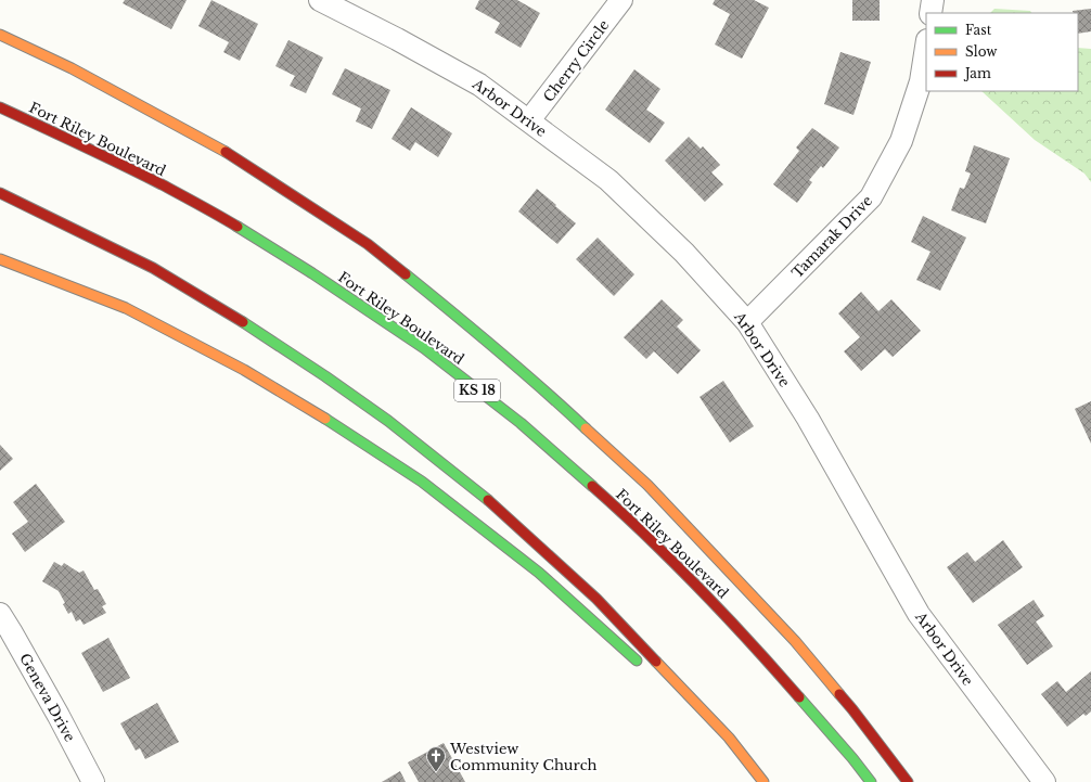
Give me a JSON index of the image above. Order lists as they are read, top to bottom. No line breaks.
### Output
{"streets":{"highway":["Fort Riley Boulevard","KS 18"],"street":["Cherry Circle","Arbor Drive","Tamarak Drive","Geneva Drive"]},"crossings":[["Cherry Circle","Arbor Drive"],["Arbor Drive","Tamarak Drive"]],"places":{"church":["Westview Community Church"]},"legend":["Fast","Slow","Jam"]}
